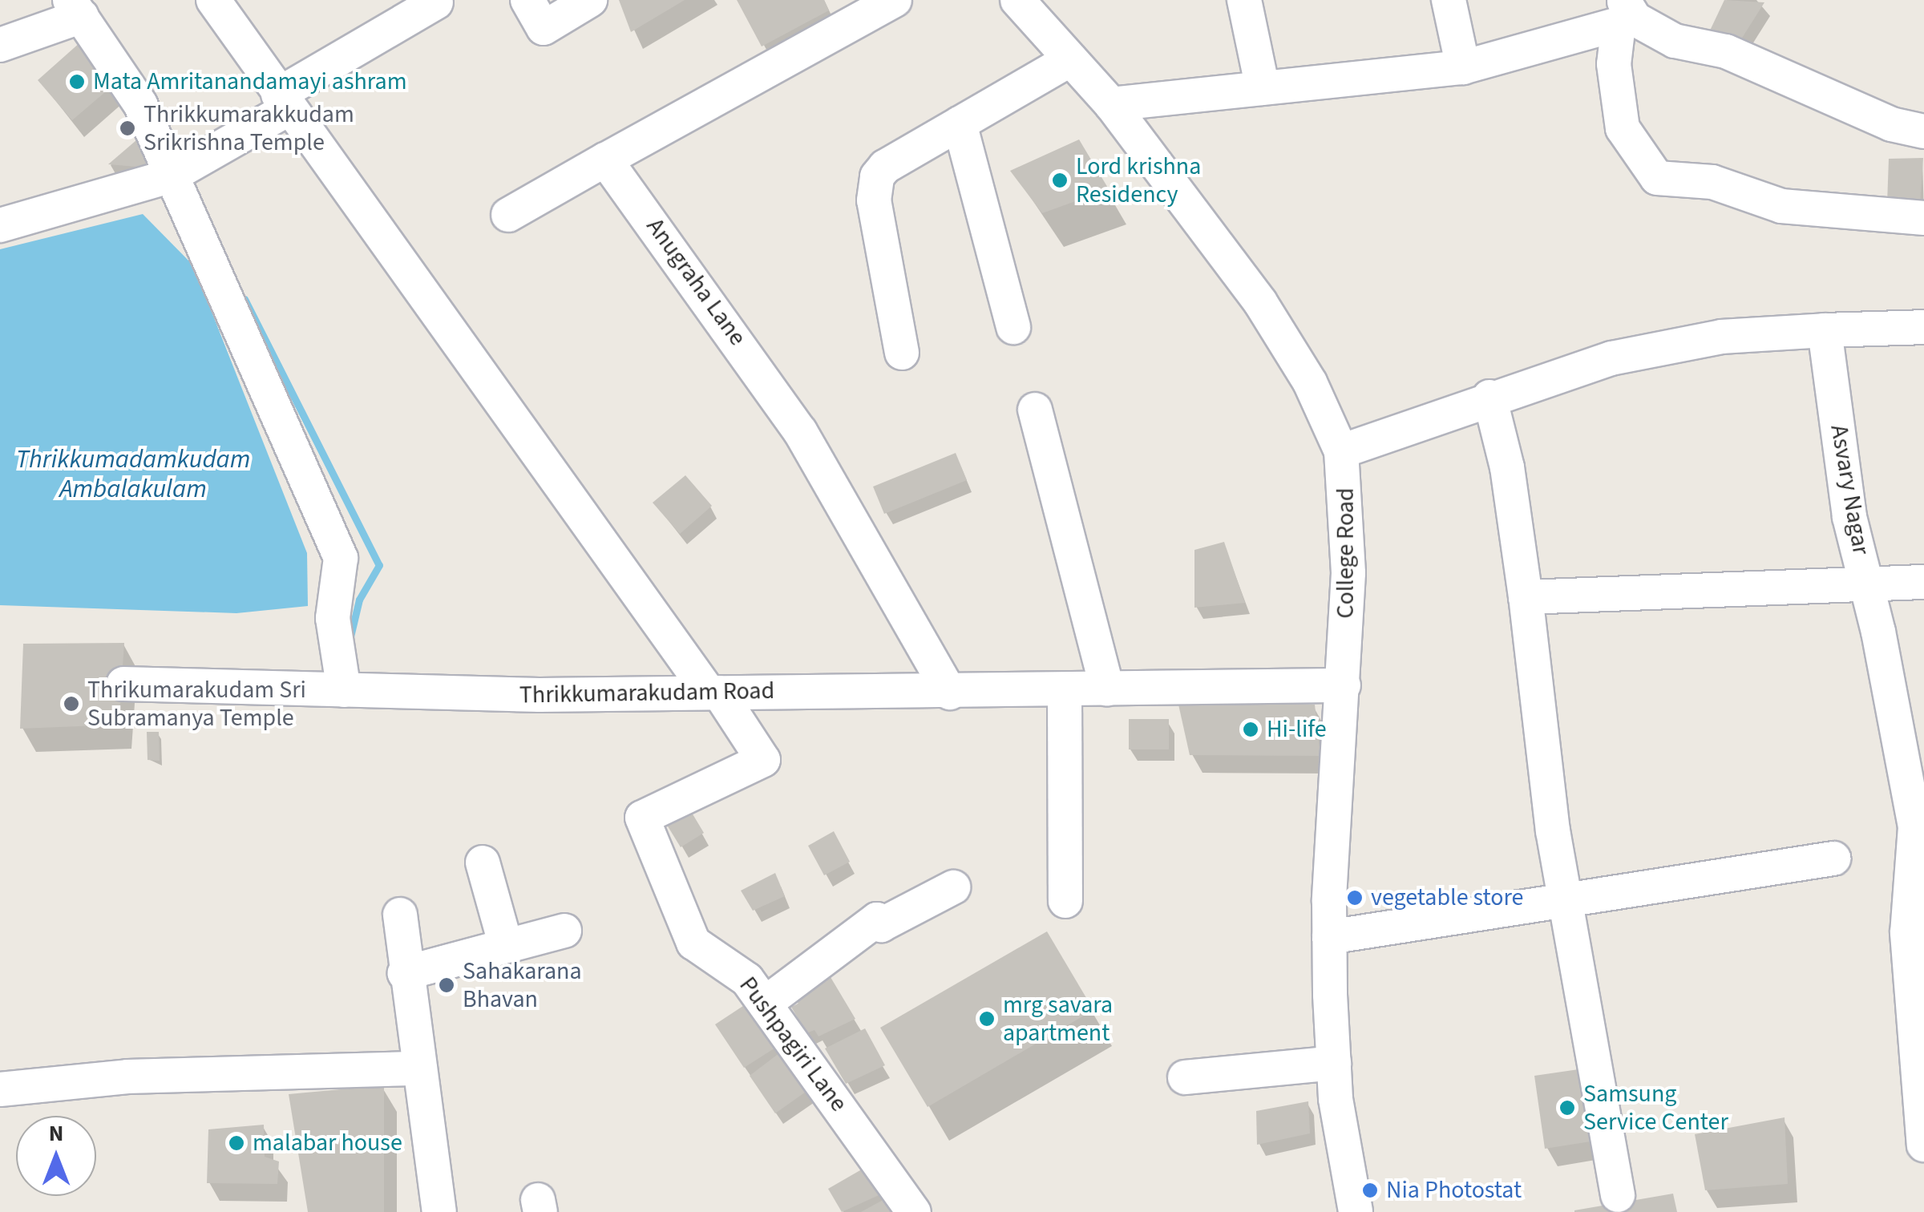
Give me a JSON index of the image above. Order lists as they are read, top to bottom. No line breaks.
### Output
{"streets":{"street":["Anugraha Lane","Asvary Nagar","College Road","Thrikkumarakudam Road","Pushpagiri Lane"]},"crossings":[["Anugraha Lane","Thrikkumarakudam Road"],["College Road","Thrikkumarakudam Road"],["Thrikkumarakudam Road","Pushpagiri Lane"]],"water":["Thrikkumadamkudam Ambalakulam"],"places":["Mata Amritanandamayi ashram","Thrikkumarakkudam Srikrishna Temple","Lord krishna Residency","Thrikumarakudam Sri Subramanya Temple","Hi-life","vegetable store","Sahakarana Bhavan","mrg savara apartment","Samsung Service Center","malabar house","Nia Photostat"],"north":"top"}
